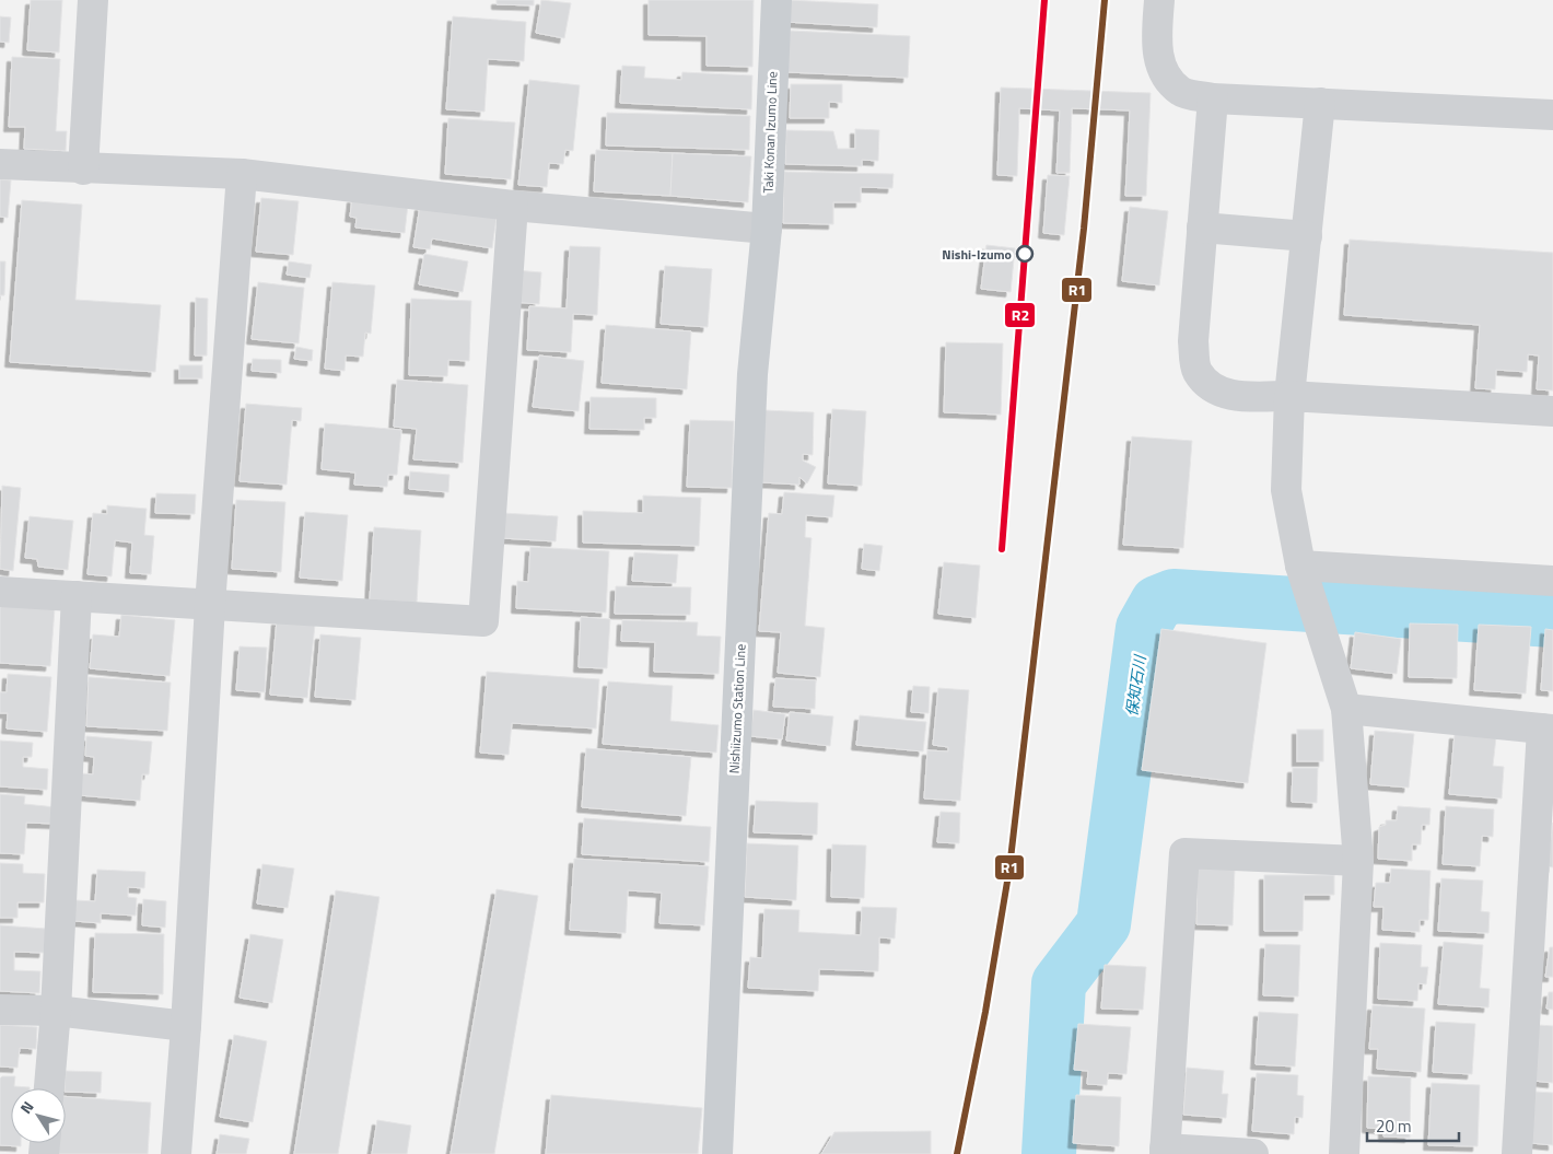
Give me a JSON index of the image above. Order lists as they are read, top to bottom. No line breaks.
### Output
{"streets":{"main road":["Taki Konan Izumo Line","Nishiizumo Station Line"]},"crossings":[["Taki Konan Izumo Line","Nishiizumo Station Line"]],"water":["保知石川"],"places":["Nishi-Izumo"],"lines":["transit line R1","transit line R2"],"scale_bar":"20 m","north":"top left"}
